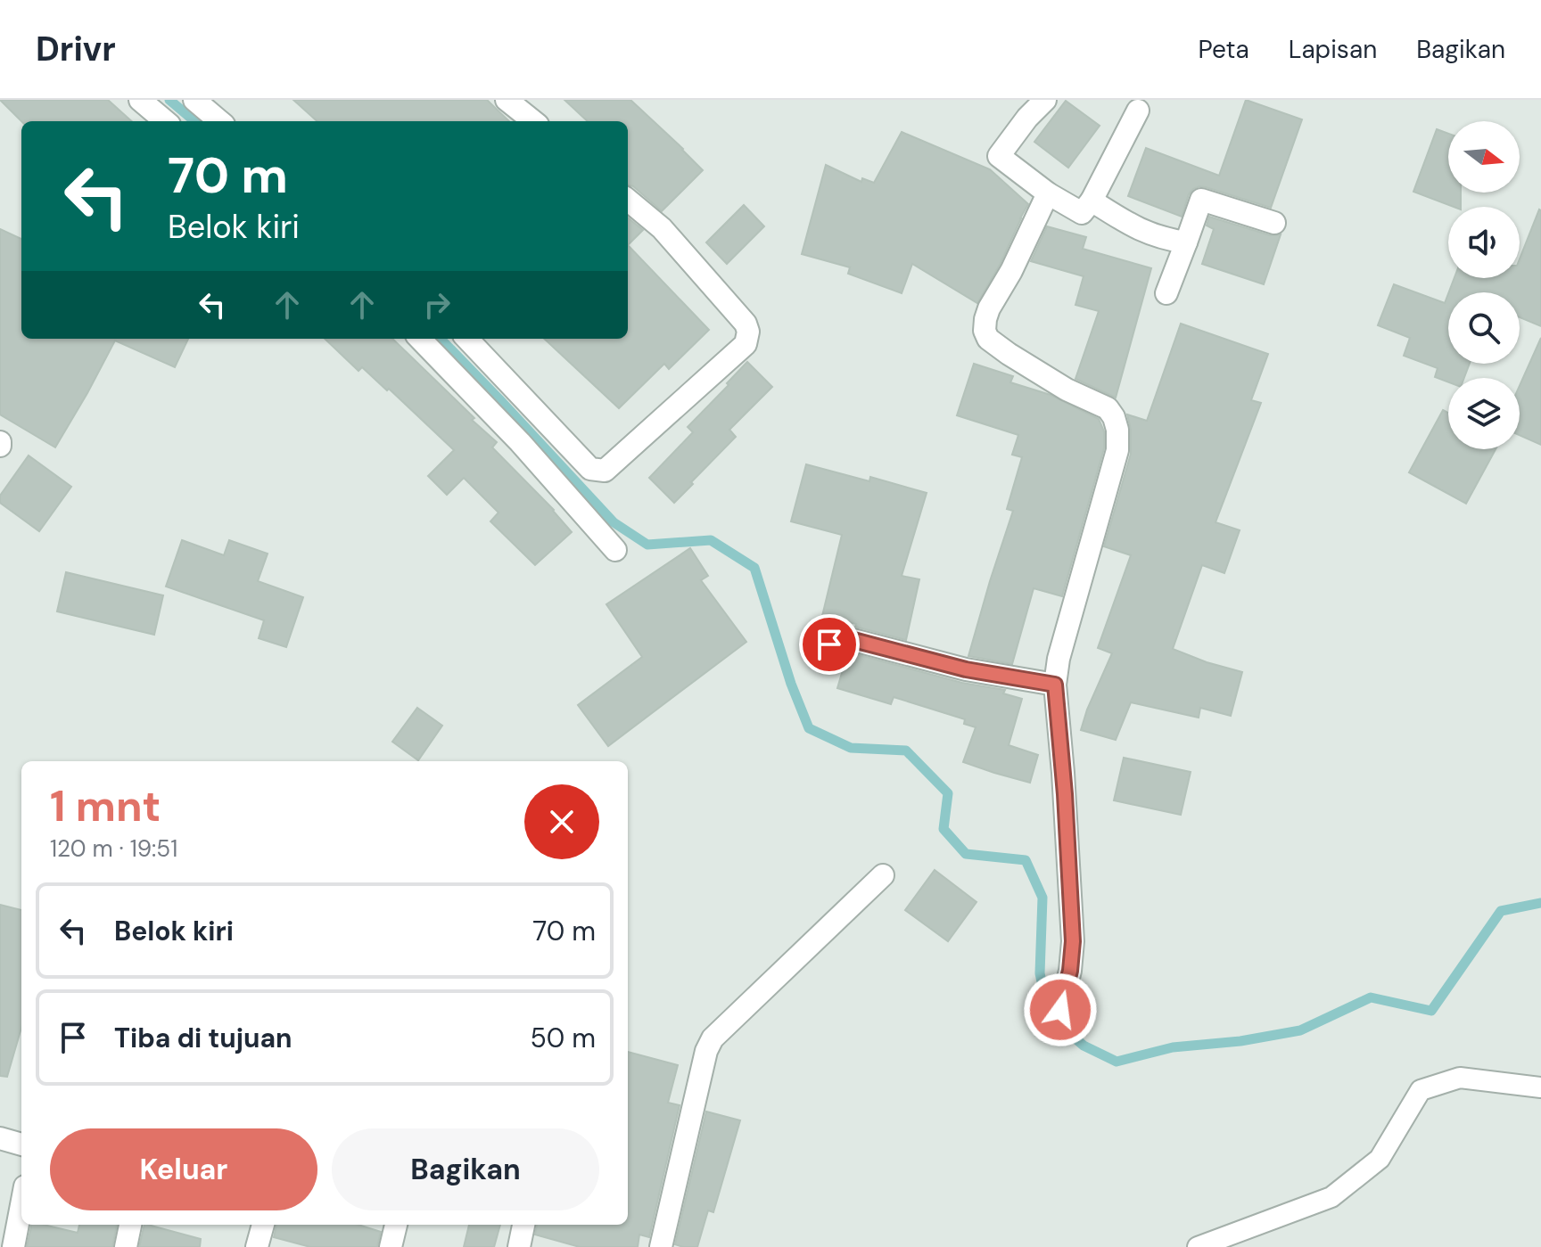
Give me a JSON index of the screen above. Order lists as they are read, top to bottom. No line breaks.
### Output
{"north":"right","page":{"header":"Drivr","nav":["Peta","Lapisan","Bagikan"],"turn":["70 m","Belok kiri"],"heading":["1 mnt","120 m · 19:51"],"list":[{"name":"Belok kiri","value":"70 m"},{"name":"Tiba di tujuan","value":"50 m"}],"buttons":["Keluar","Bagikan"]}}
